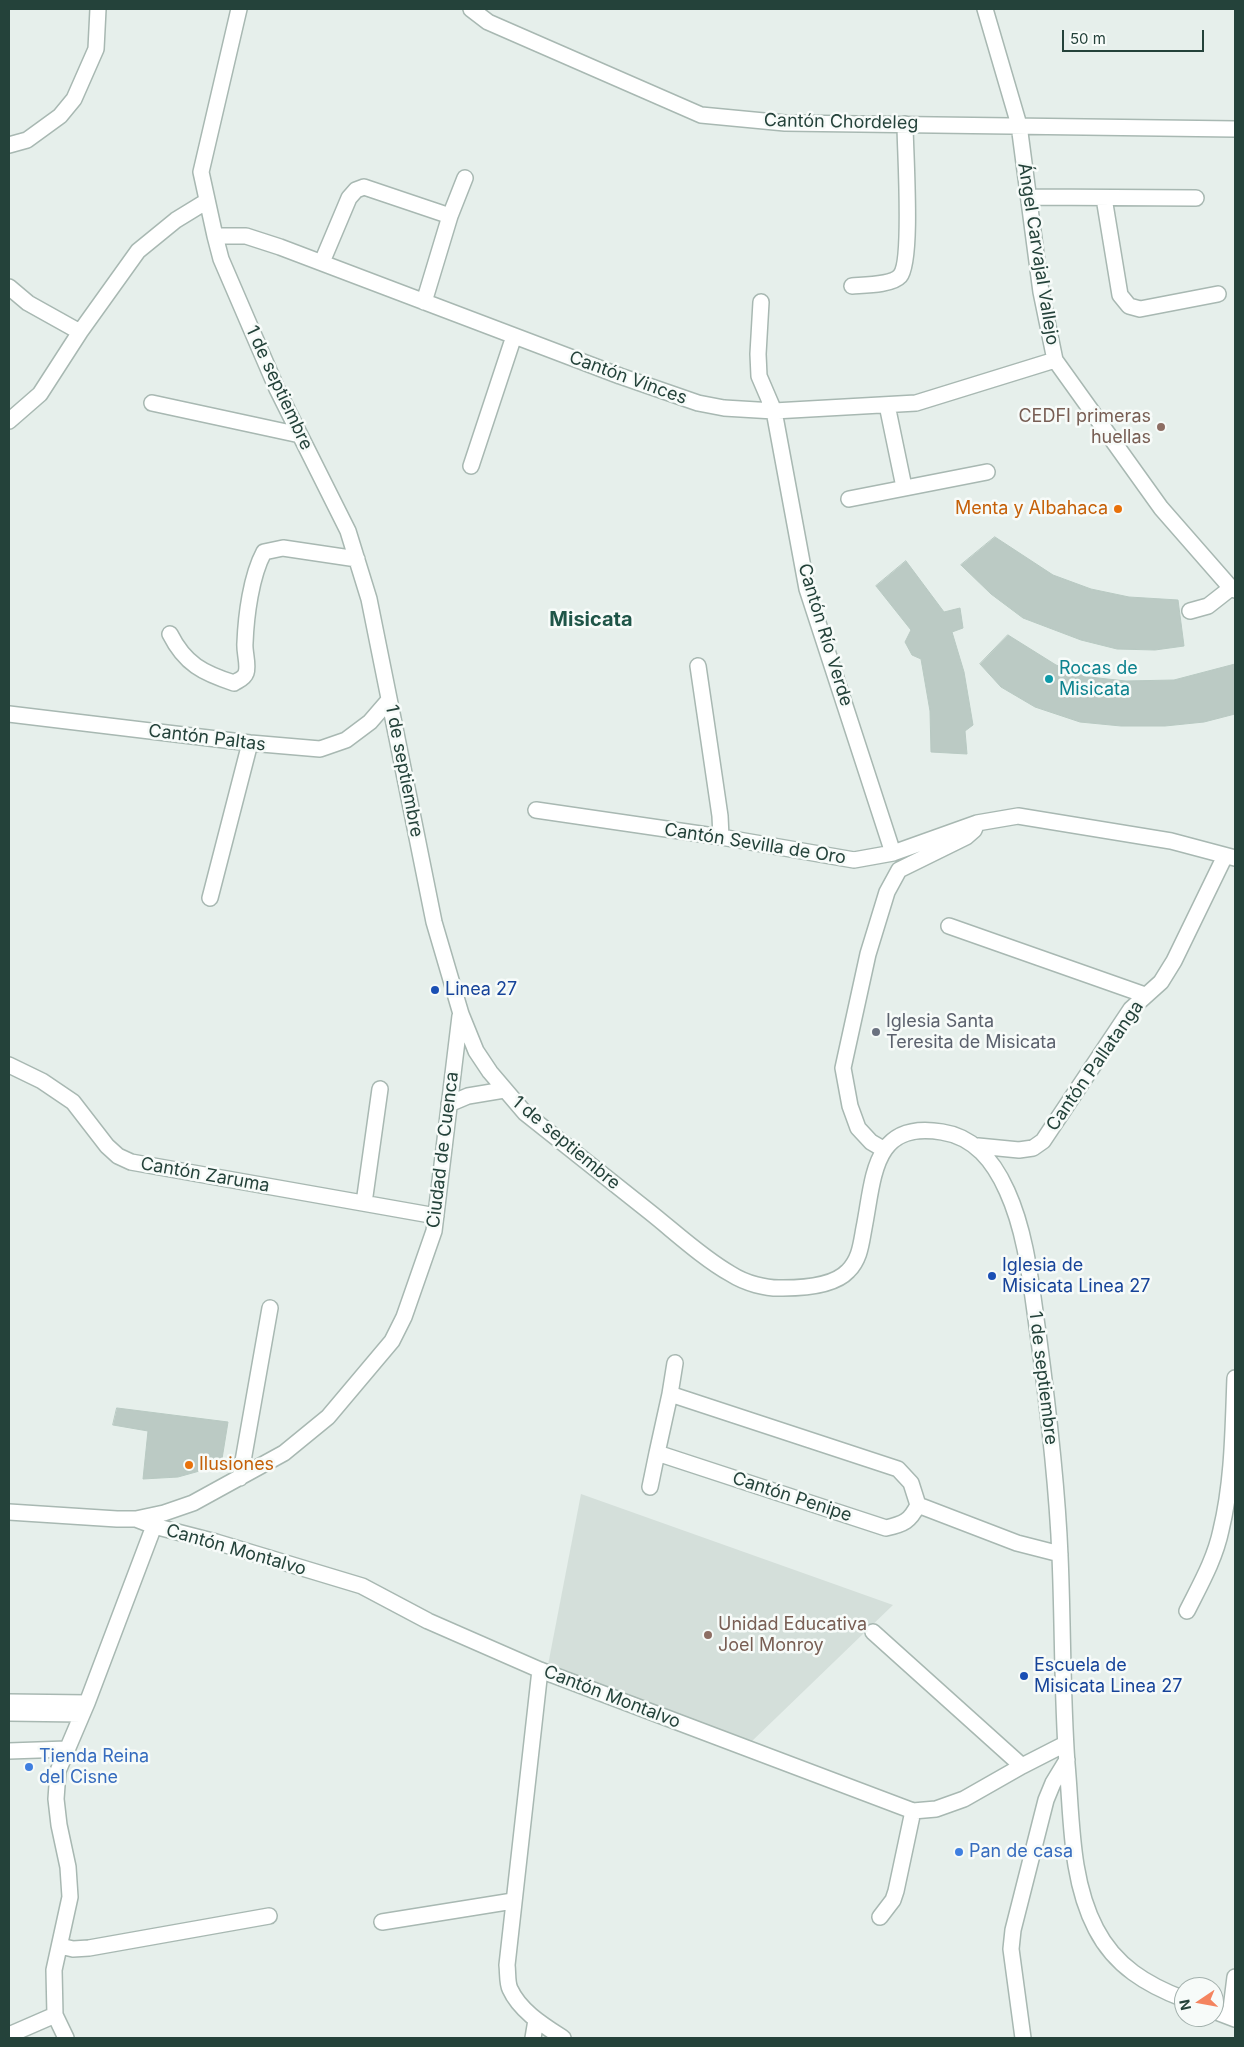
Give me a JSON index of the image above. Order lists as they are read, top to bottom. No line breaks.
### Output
{"streets":{"street":["Cantón Chordeleg","Ángel Carvajal Vallejo","Cantón Vinces","1 de septiembre","Cantón Río Verde","Cantón Paltas","Cantón Sevilla de Oro","Cantón Pallatanga","Ciudad de Cuenca","Cantón Zaruma","Cantón Penipe","Cantón Montalvo"]},"crossings":[["Cantón Chordeleg","Ángel Carvajal Vallejo"],["Ángel Carvajal Vallejo","Cantón Vinces"],["Cantón Vinces","1 de septiembre"],["Cantón Vinces","Cantón Río Verde"],["1 de septiembre","Cantón Paltas"],["1 de septiembre","Cantón Pallatanga"],["1 de septiembre","Ciudad de Cuenca"],["1 de septiembre","Cantón Montalvo"],["Cantón Río Verde","Cantón Sevilla de Oro"],["Cantón Sevilla de Oro","Cantón Pallatanga"],["Ciudad de Cuenca","Cantón Zaruma"],["Ciudad de Cuenca","Cantón Montalvo"]],"districts":["Misicata"],"places":["CEDFI primeras huellas","Menta y Albahaca","Rocas de Misicata","Linea 27","Iglesia Santa Teresita de Misicata","Iglesia de Misicata Linea 27","Ilusiones","Unidad Educativa Joel Monroy","Escuela de Misicata Linea 27","Tienda Reina del Cisne","Pan de casa"],"scale_bar":"50 m","north":"left"}
